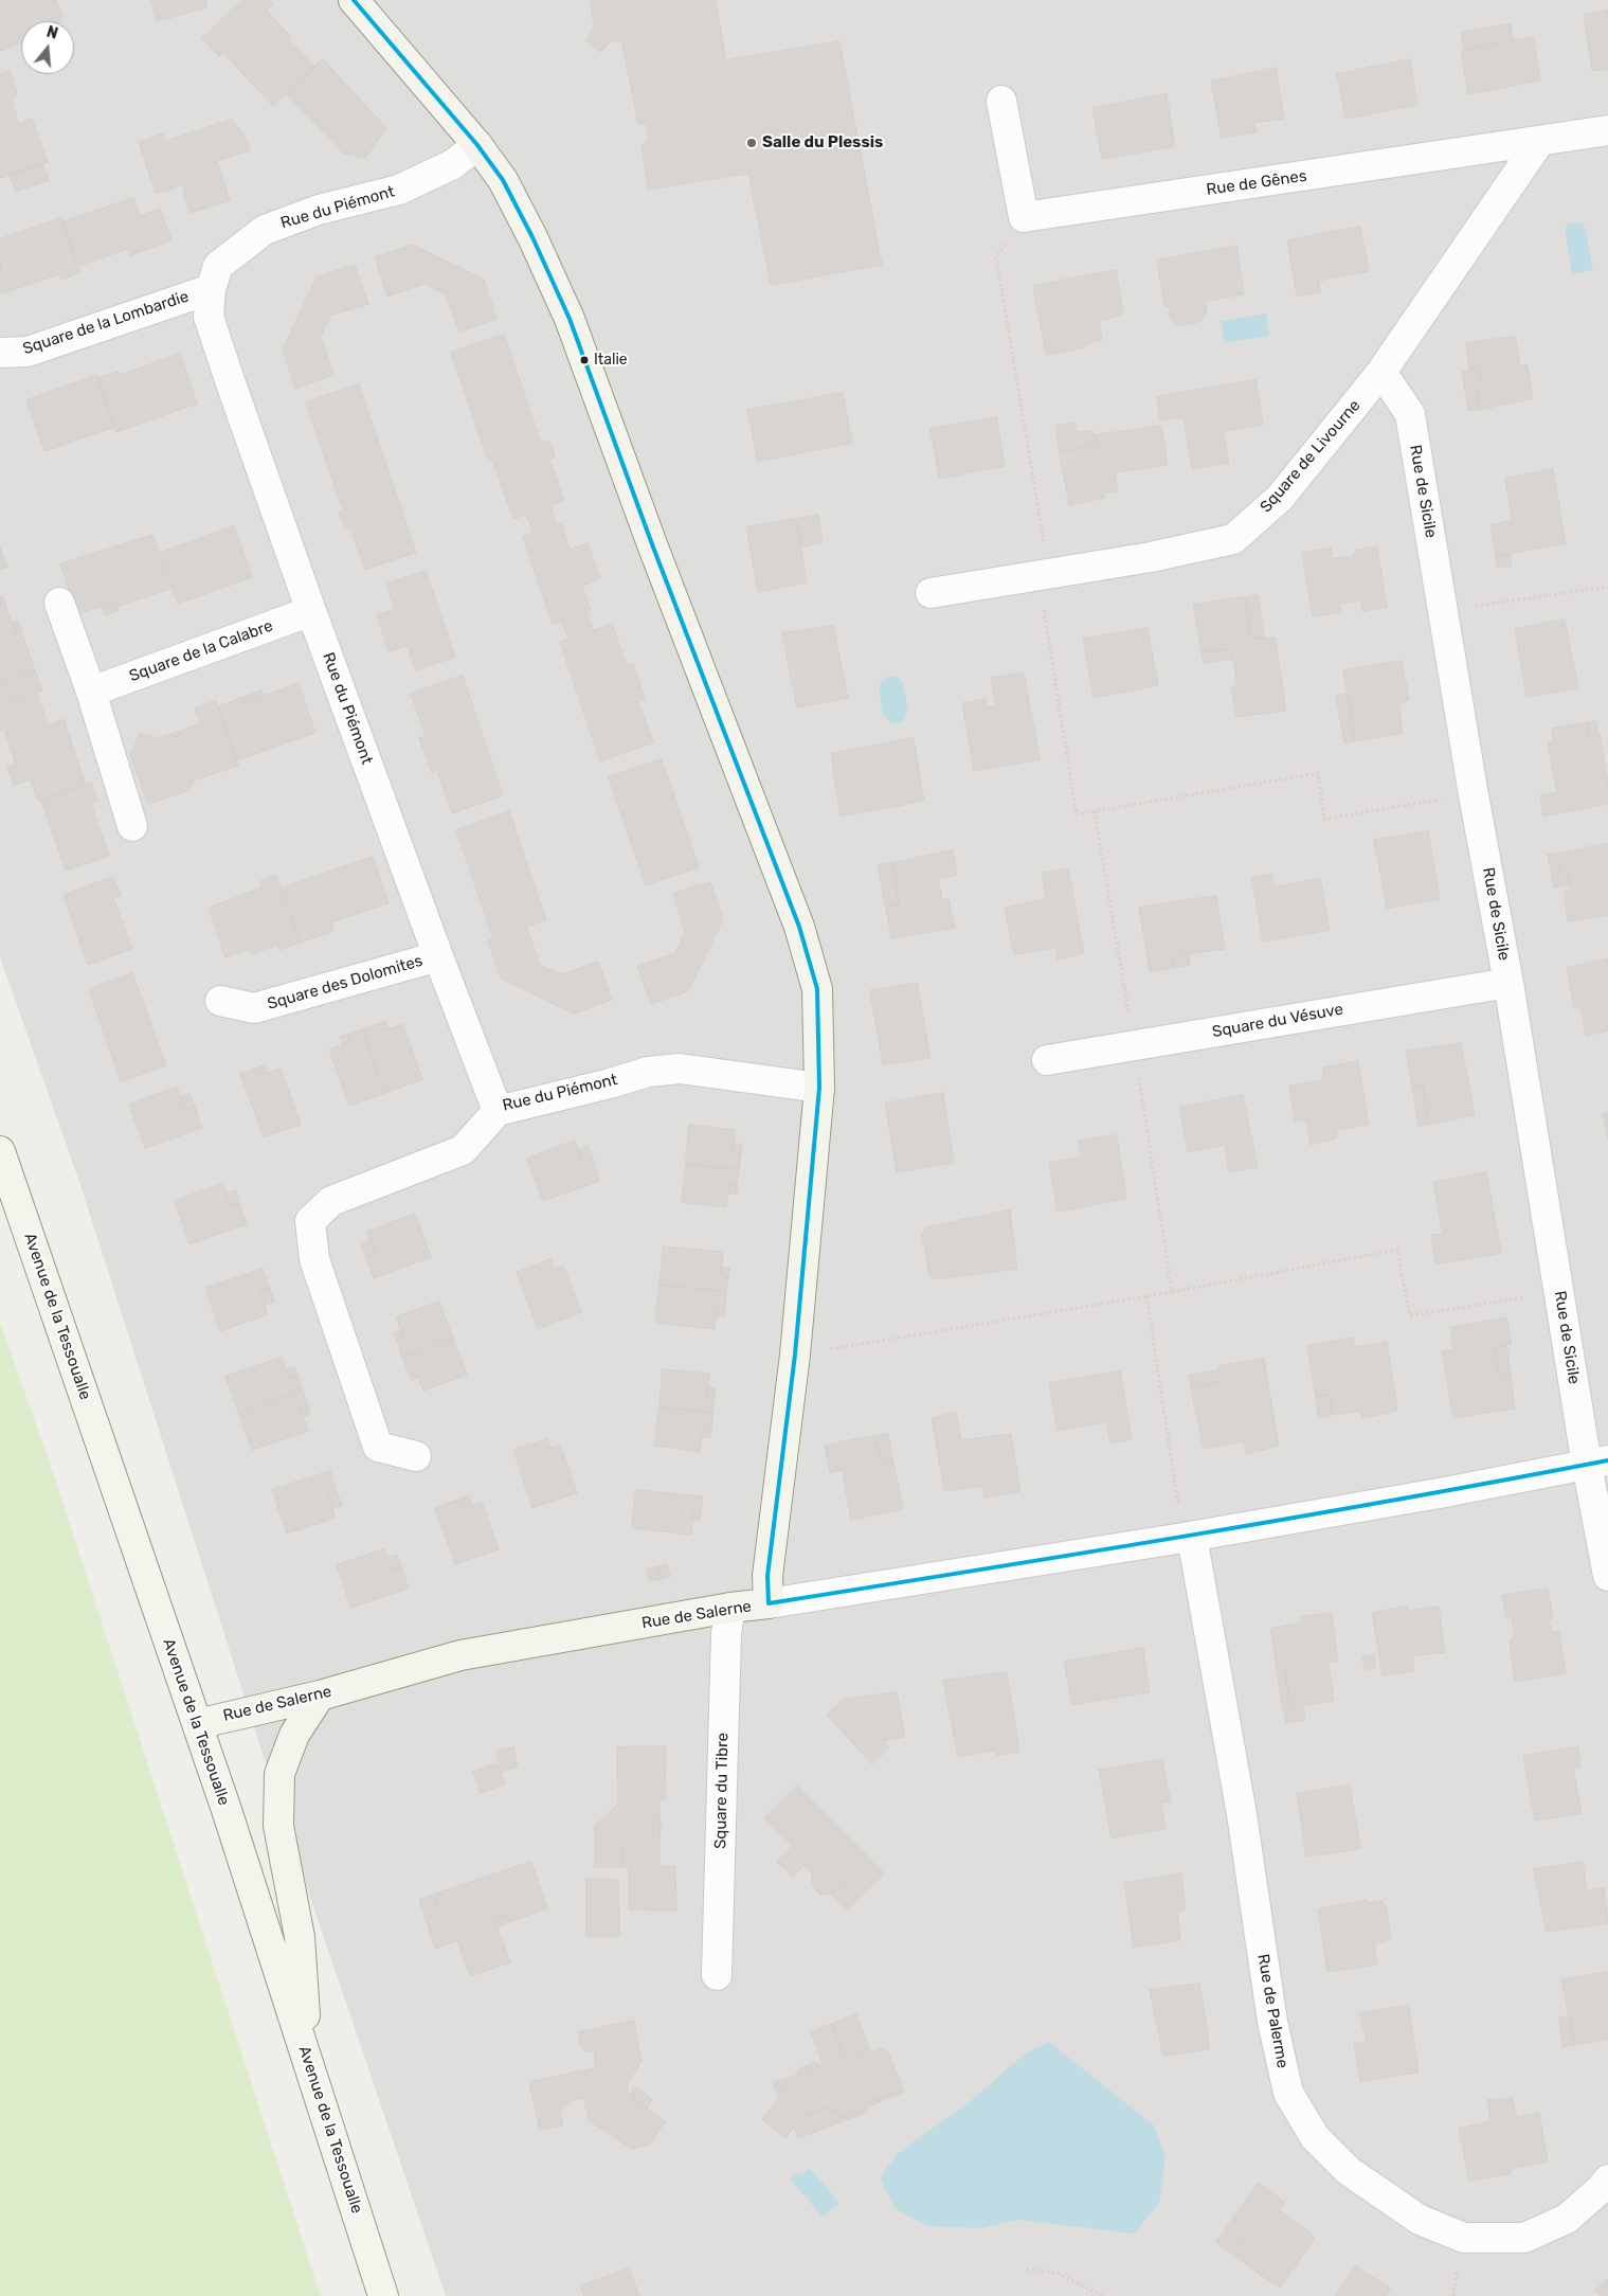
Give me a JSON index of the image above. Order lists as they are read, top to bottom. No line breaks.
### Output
{"streets":{"street":["Rue de Gênes","Rue du Piémont","Square de la Lombardie","Square de Livourne","Rue de Sicile","Square de la Calabre","Square des Dolomites","Square du Vésuve","Avenue de la Tessoualle","Rue de Salerne","Square du Tibre","Rue de Palerme"]},"crossings":[["Rue de Gênes","Square de Livourne"],["Rue du Piémont","Square de la Lombardie"],["Rue du Piémont","Square de la Calabre"],["Rue du Piémont","Square des Dolomites"],["Square de Livourne","Rue de Sicile"],["Rue de Sicile","Square du Vésuve"],["Rue de Sicile","Rue de Salerne"],["Avenue de la Tessoualle","Rue de Salerne"],["Rue de Salerne","Square du Tibre"],["Rue de Salerne","Rue de Palerme"]],"places":["Salle du Plessis","Italie"],"north":"top"}
